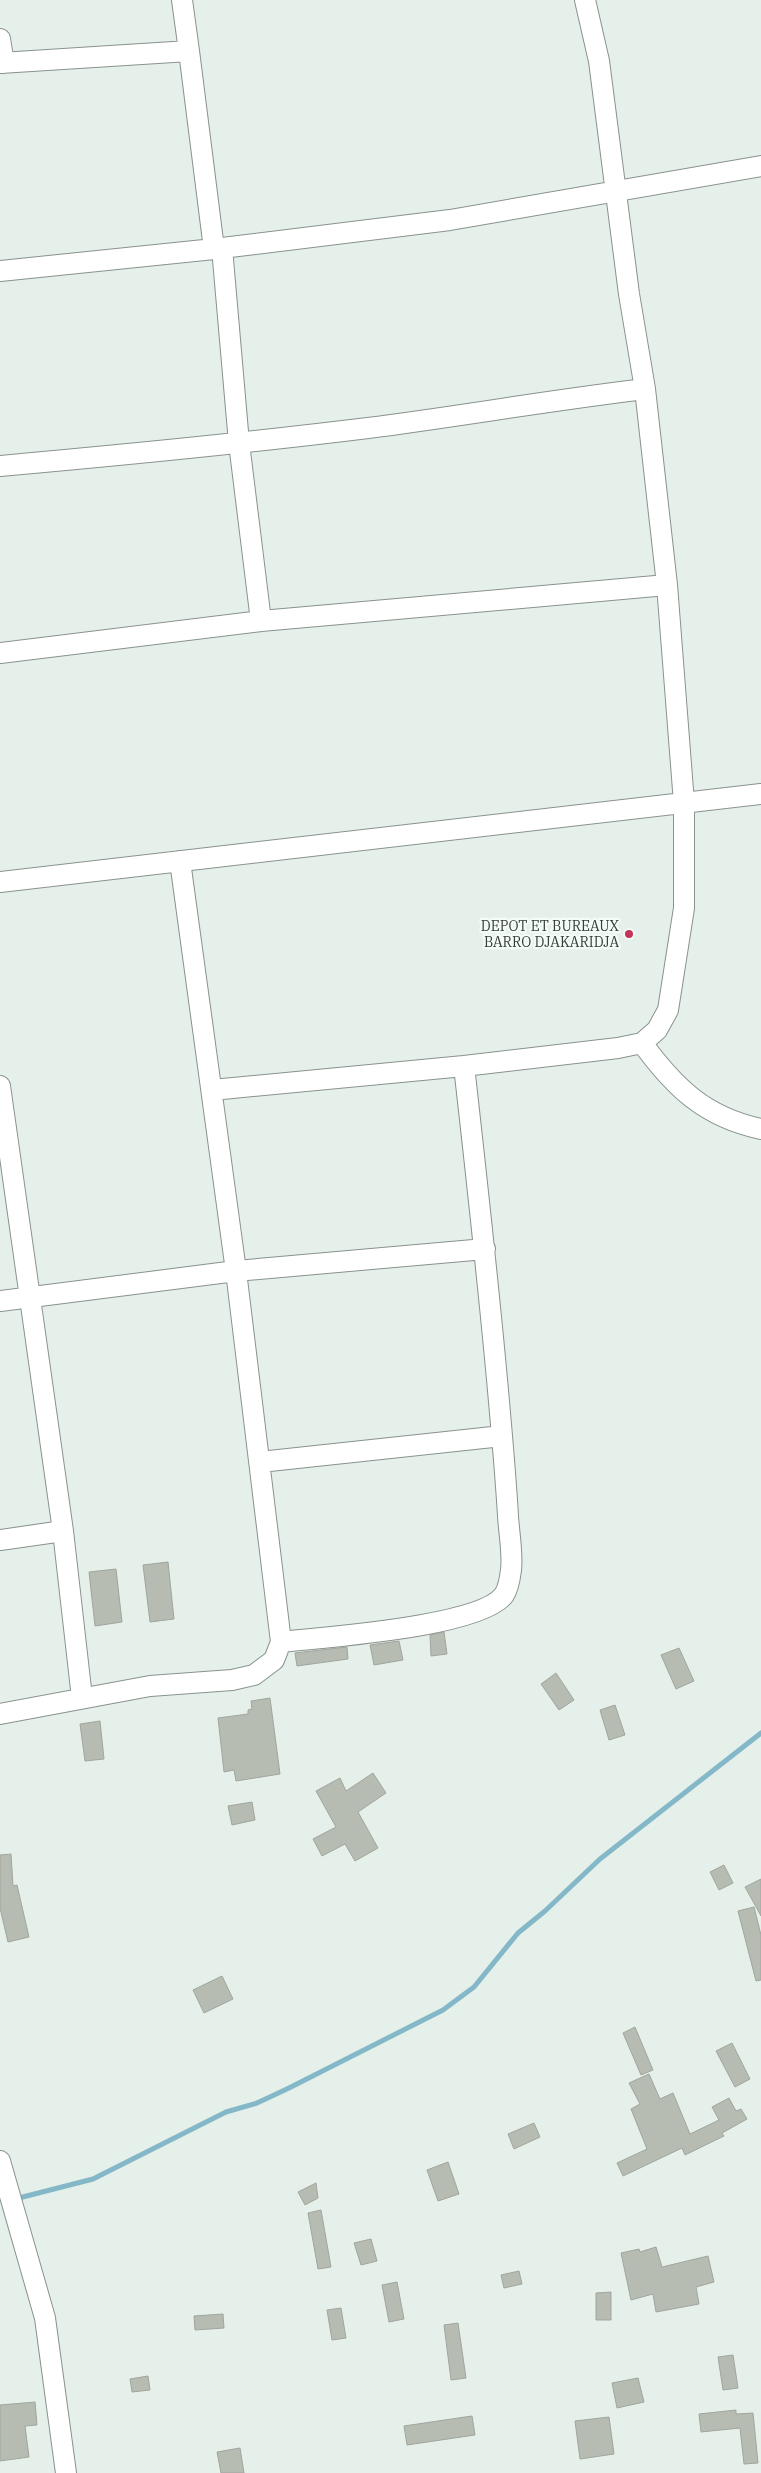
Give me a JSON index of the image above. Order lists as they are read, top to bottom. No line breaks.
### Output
{"places":["DEPOT ET BUREAUX BARRO DJAKARIDJA"]}
